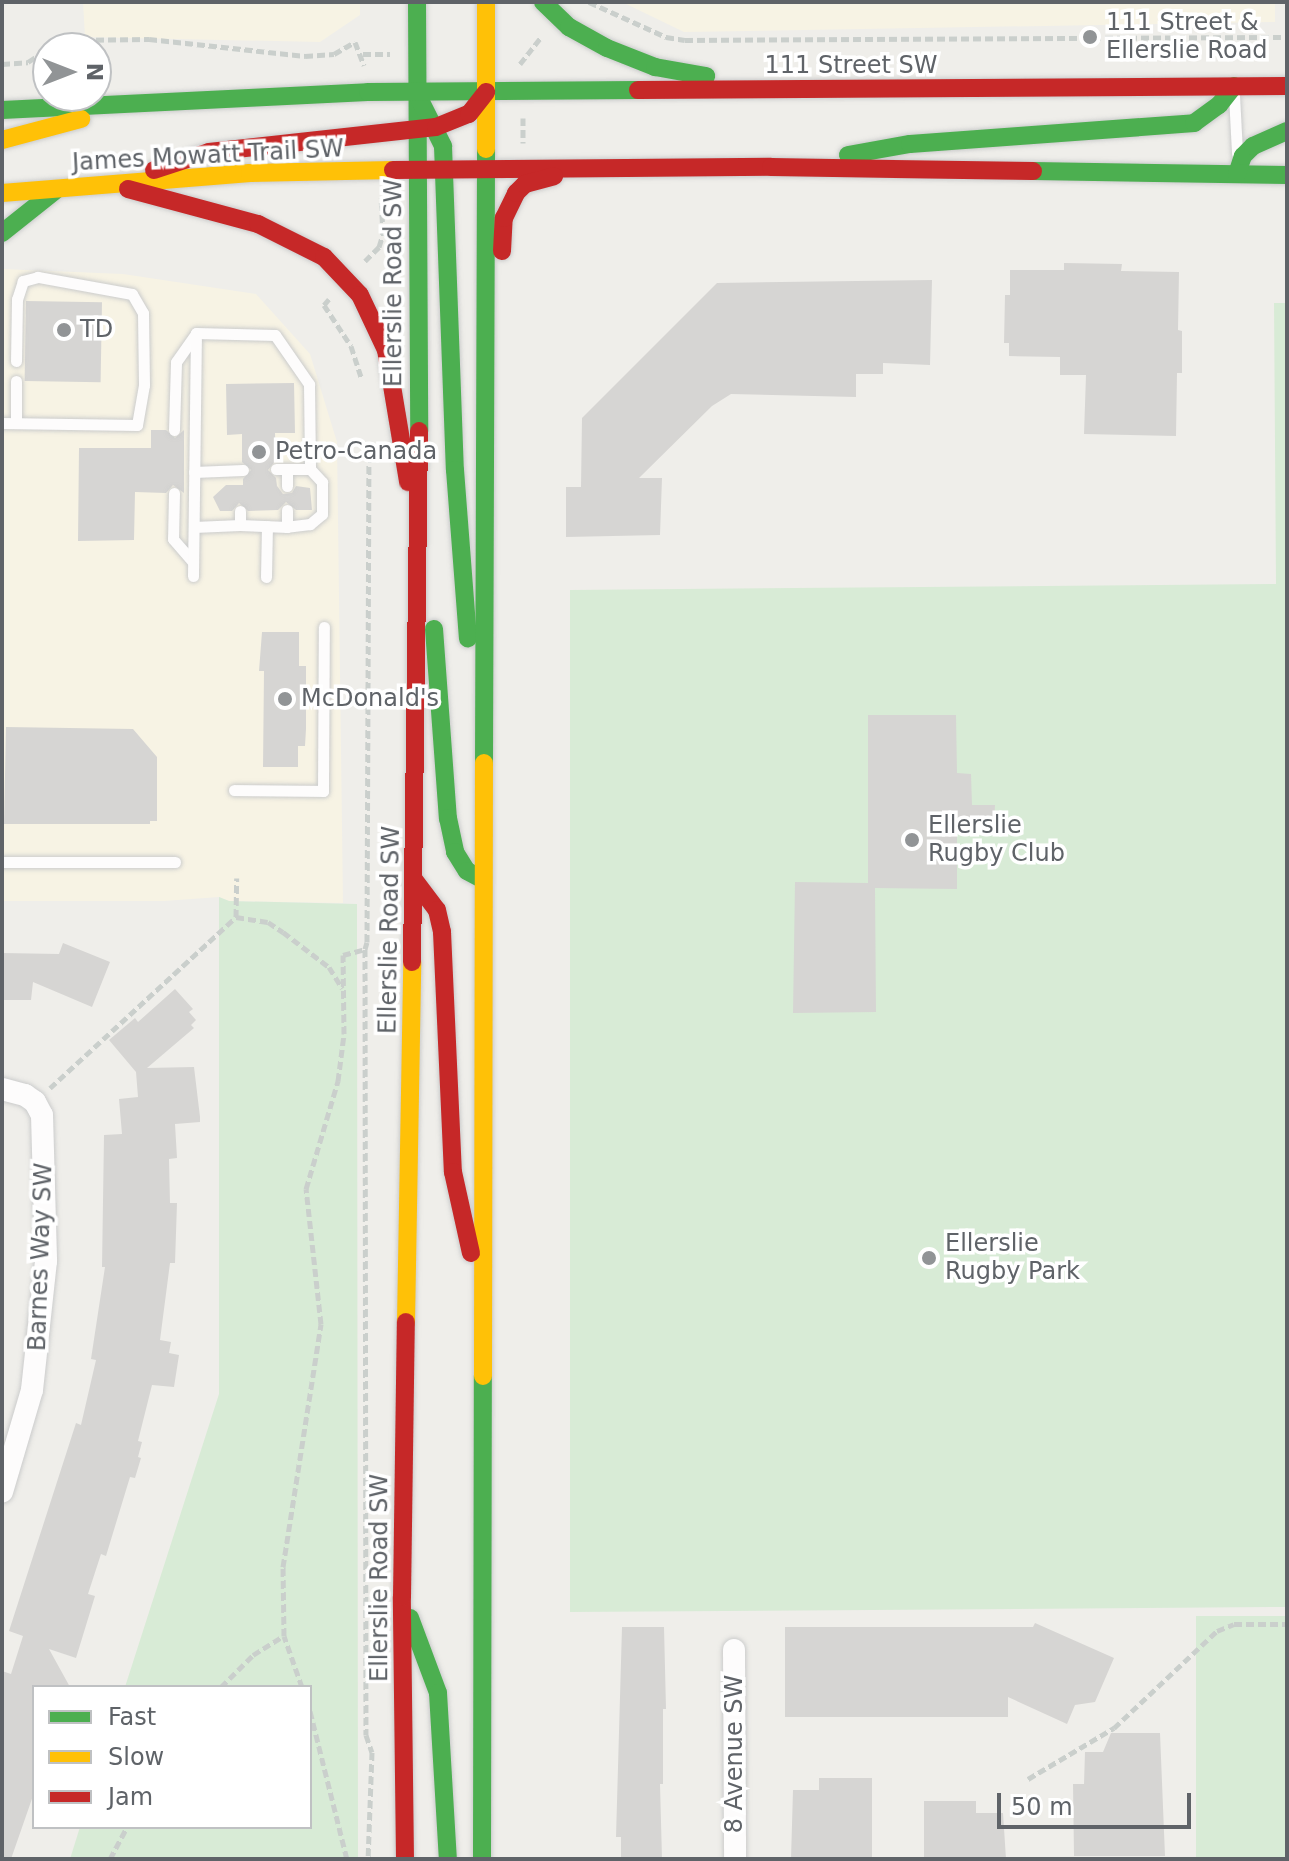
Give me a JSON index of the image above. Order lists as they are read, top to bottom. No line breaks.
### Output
{"streets":{"main road":["111 Street SW","James Mowatt Trail SW","Ellerslie Road SW"],"street":["Barnes Way SW","8 Avenue SW"]},"crossings":[["111 Street SW","Ellerslie Road SW"],["James Mowatt Trail SW","Ellerslie Road SW"]],"places":["111 Street & Ellerslie Road","TD","Petro-Canada","McDonald's","Ellerslie Rugby Club","Ellerslie Rugby Park"],"legend":["Fast","Slow","Jam"],"scale_bar":"50 m","north":"right"}
